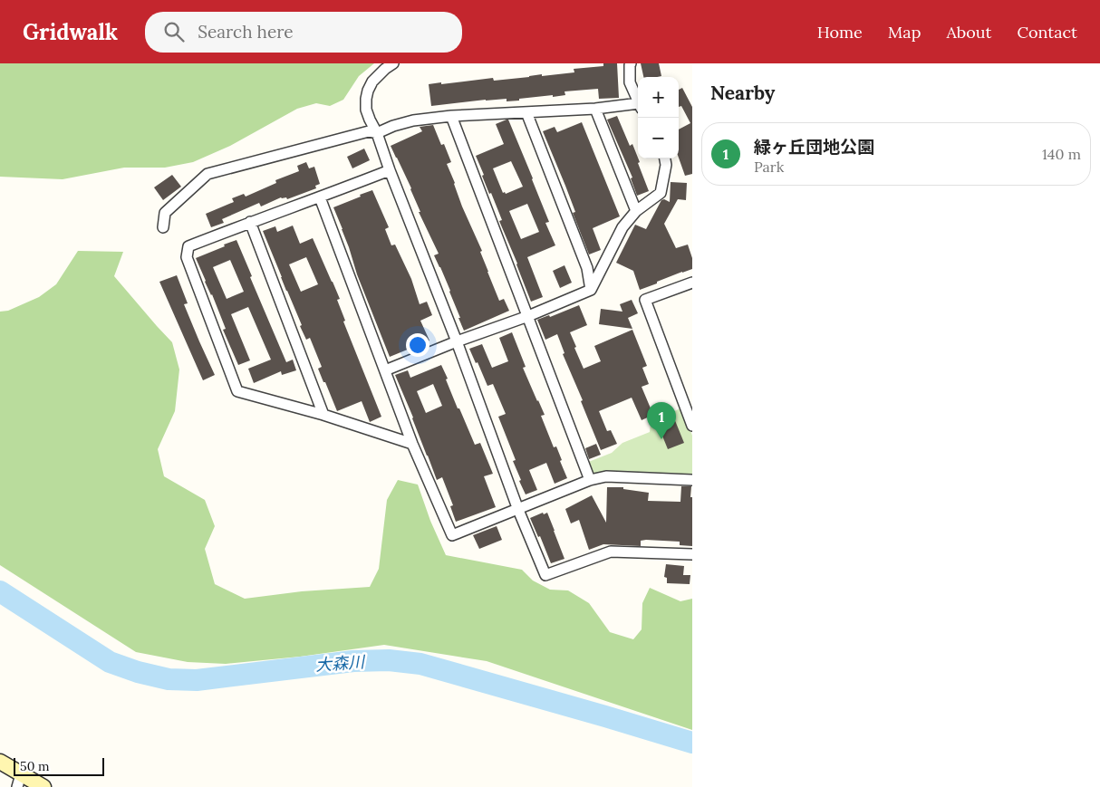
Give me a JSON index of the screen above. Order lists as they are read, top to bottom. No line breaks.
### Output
{"water":["大森川"],"scale_bar":"50 m","page":{"header":"Gridwalk","search":"Search here","nav":["Home","Map","About","Contact"],"heading":"Nearby","map_buttons":["+","−"],"list":[{"mark":"1","name":"緑ヶ丘団地公園","note":"Park","value":"140 m"}],"pins":"1","scale":"50 m"}}
